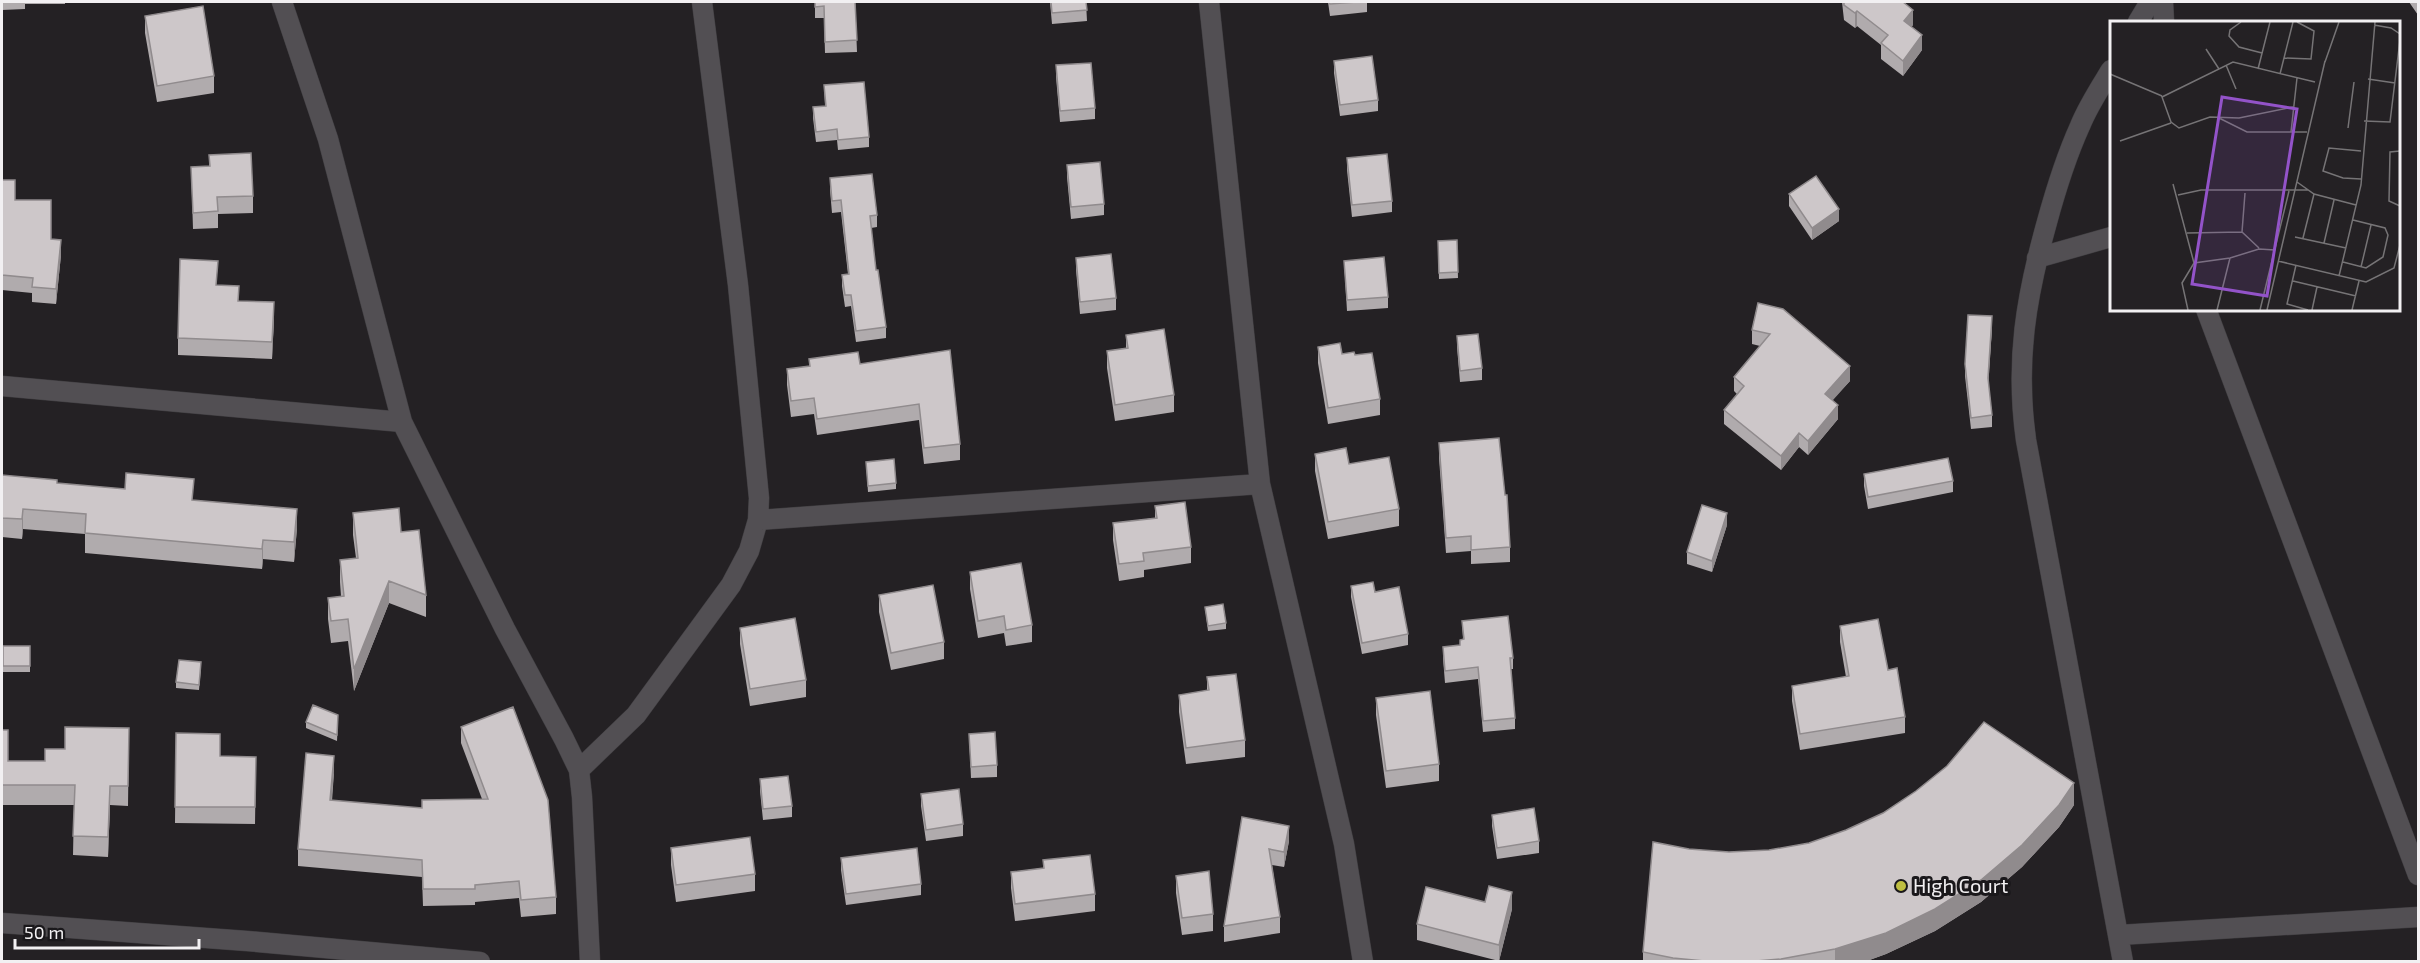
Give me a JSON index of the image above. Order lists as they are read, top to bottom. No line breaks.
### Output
{"places":["High Court"],"scale_bar":"50 m"}
